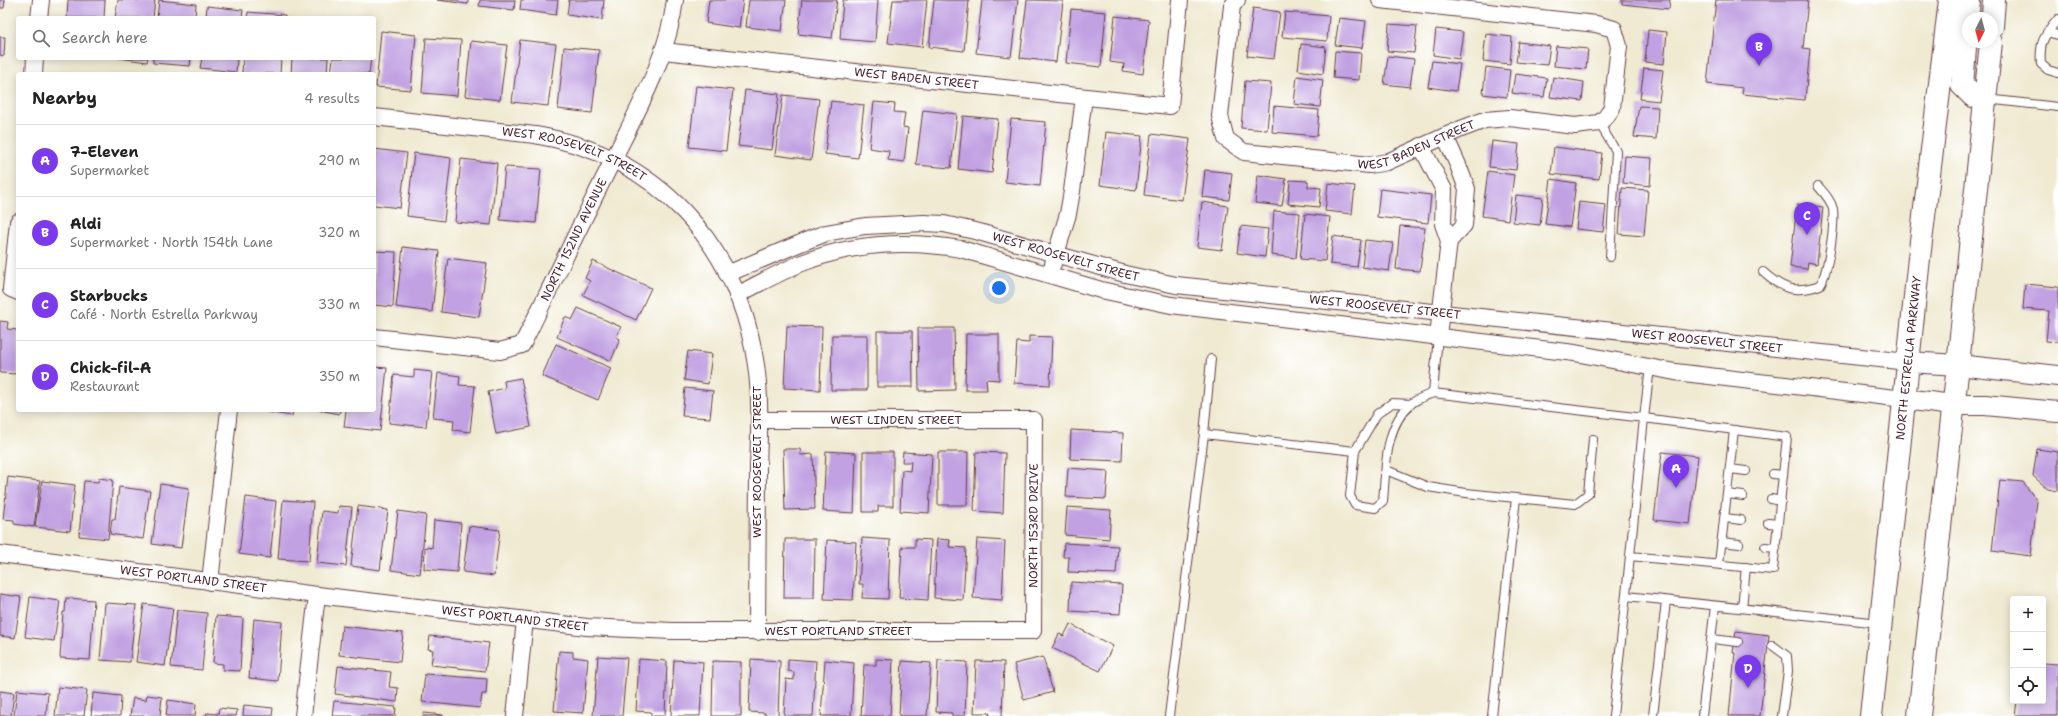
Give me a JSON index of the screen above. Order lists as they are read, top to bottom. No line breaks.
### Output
{"streets":{"main road":["NORTH ESTRELLA PARKWAY"],"street":["WEST BADEN STREET","WEST ROOSEVELT STREET","NORTH 152ND AVENUE","WEST LINDEN STREET","NORTH 153RD DRIVE","WEST PORTLAND STREET"]},"crossings":[["WEST BADEN STREET","NORTH 152ND AVENUE"],["WEST ROOSEVELT STREET","NORTH 152ND AVENUE"],["WEST ROOSEVELT STREET","NORTH ESTRELLA PARKWAY"],["WEST ROOSEVELT STREET","WEST LINDEN STREET"],["WEST ROOSEVELT STREET","WEST PORTLAND STREET"],["WEST LINDEN STREET","NORTH 153RD DRIVE"],["NORTH 153RD DRIVE","WEST PORTLAND STREET"]],"north":"bottom","page":{"search":"Search here","pins":["B","C","A","D"],"heading":["Nearby","4 results"],"list":[{"mark":"A","name":"7-Eleven","note":"Supermarket","value":"290 m"},{"mark":"B","name":"Aldi","note":"Supermarket · North 154th Lane","value":"320 m"},{"mark":"C","name":"Starbucks","note":"Café · North Estrella Parkway","value":"330 m"},{"mark":"D","name":"Chick-fil-A","note":"Restaurant","value":"350 m"}],"map_buttons":["+","−"]}}
